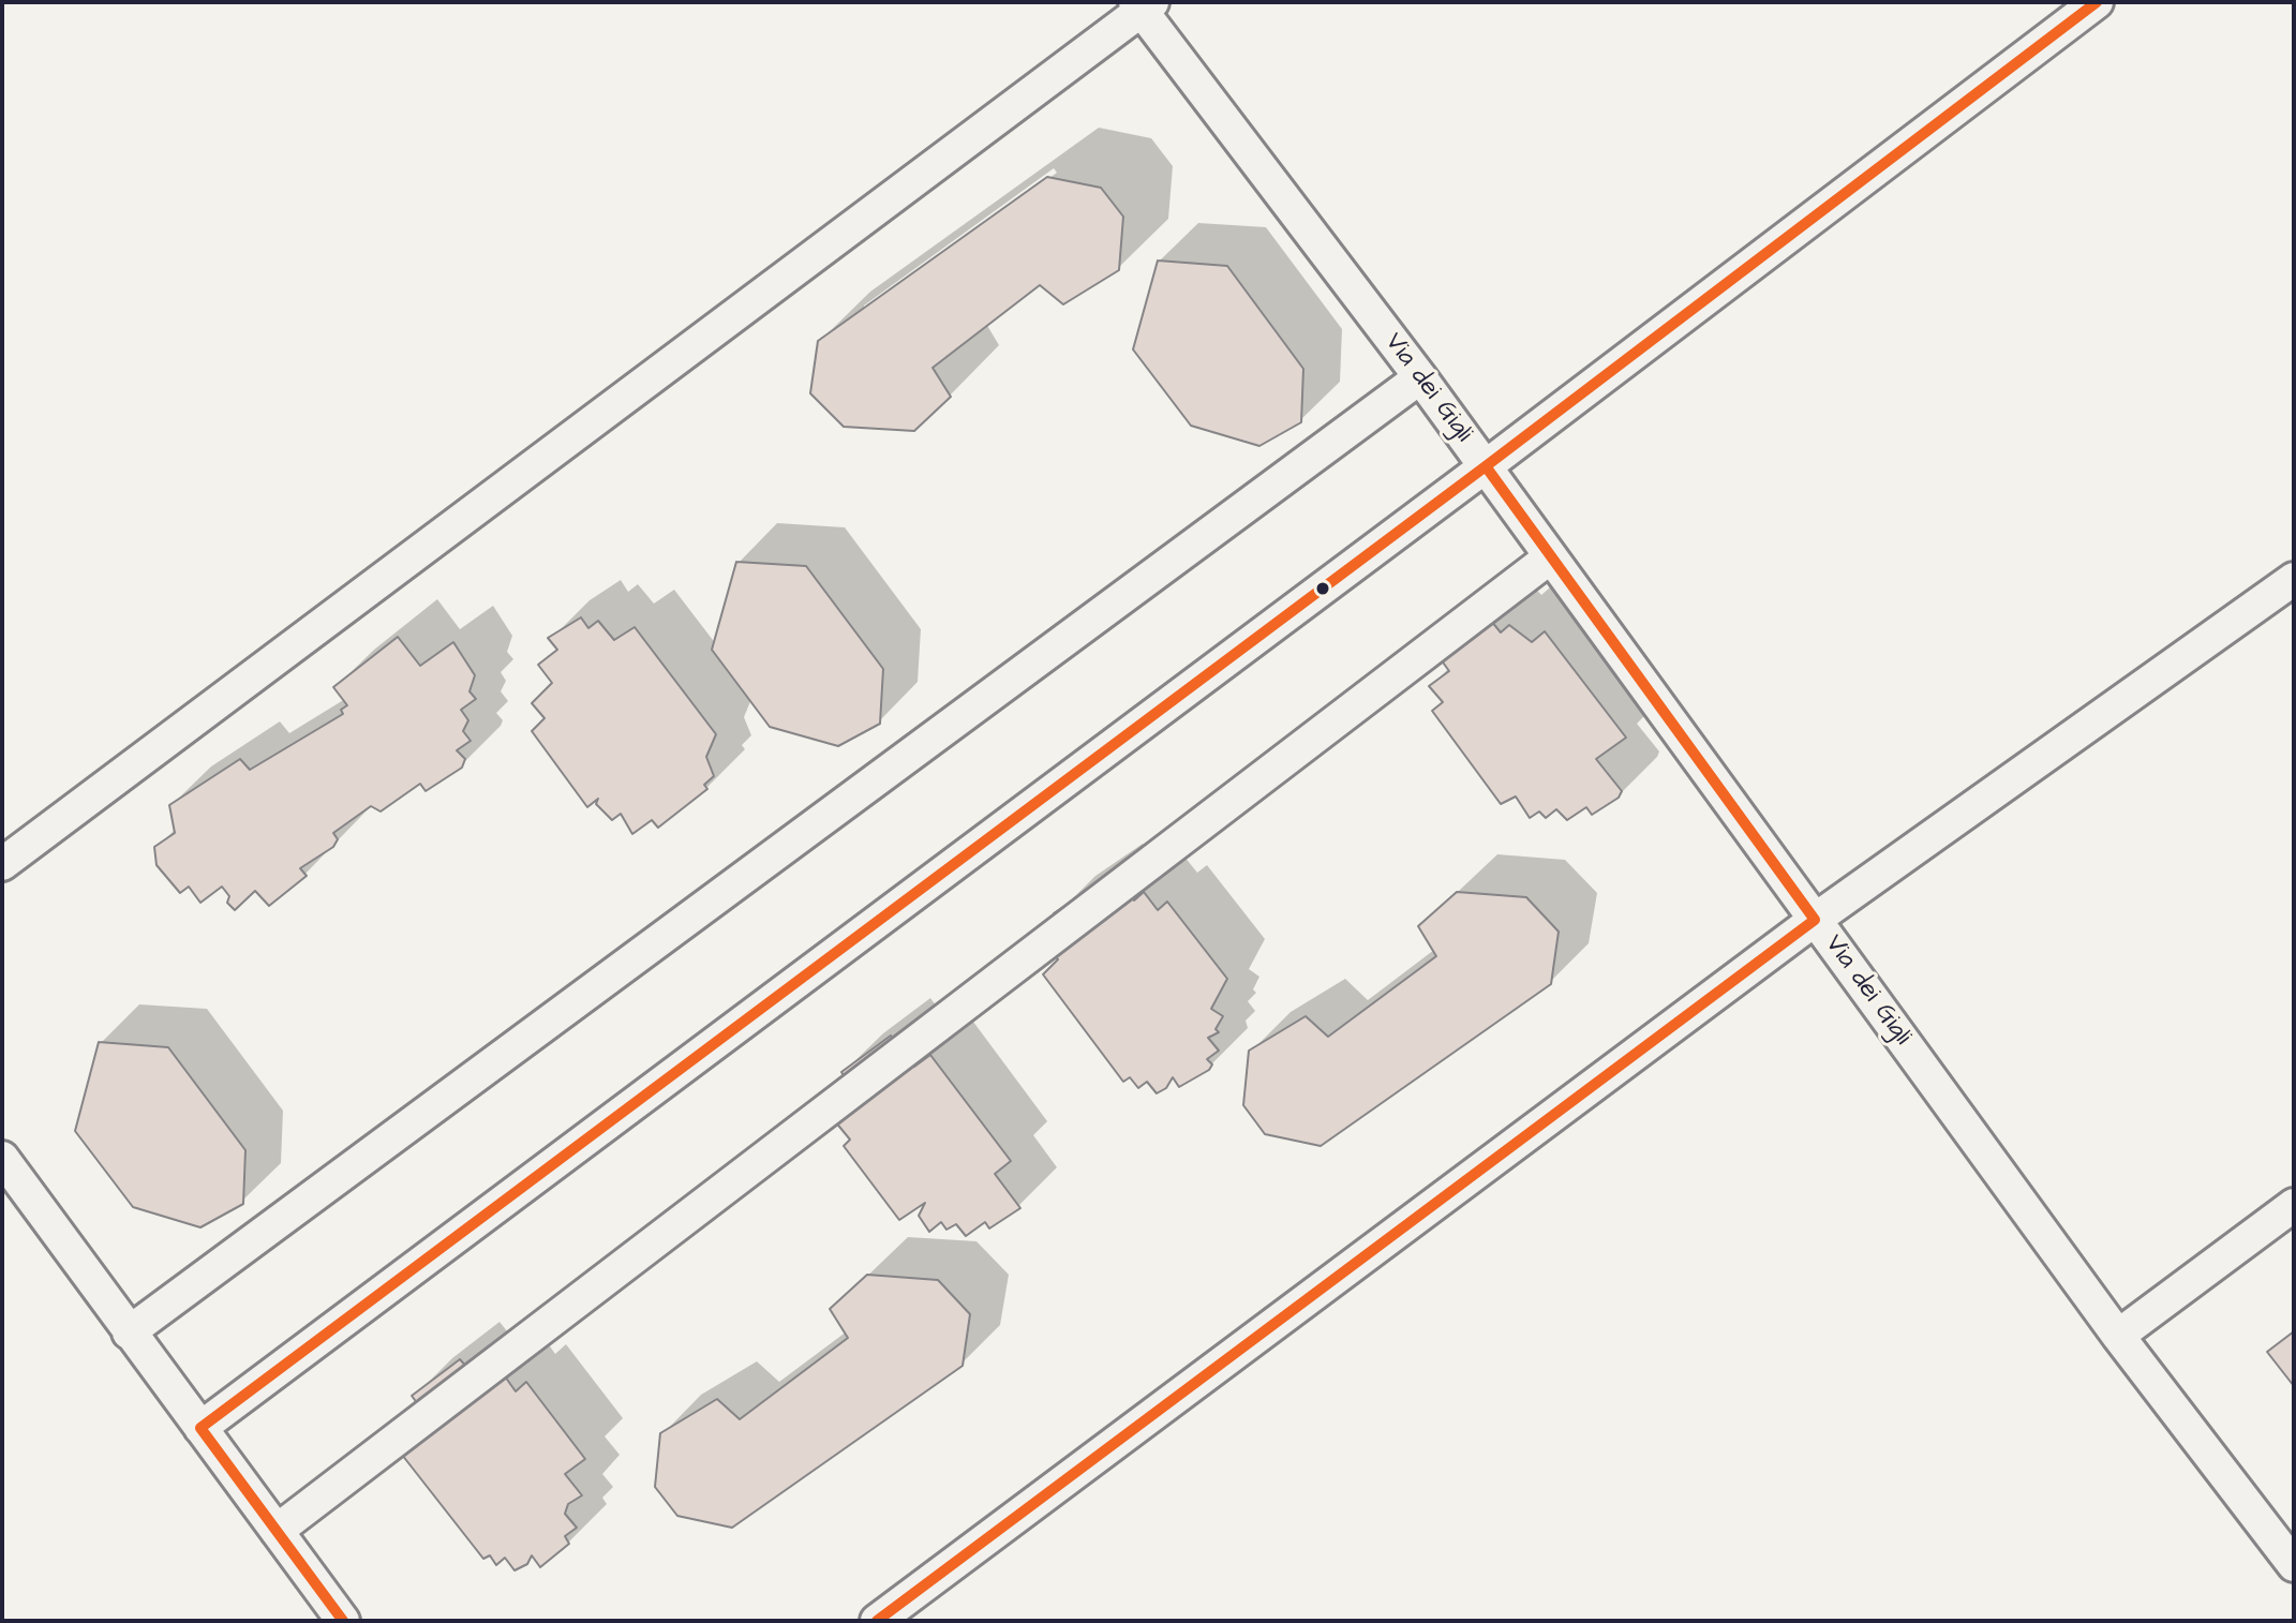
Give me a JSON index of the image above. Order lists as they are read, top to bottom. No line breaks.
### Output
{"streets":{"street":["Via dei Gigli"]}}
